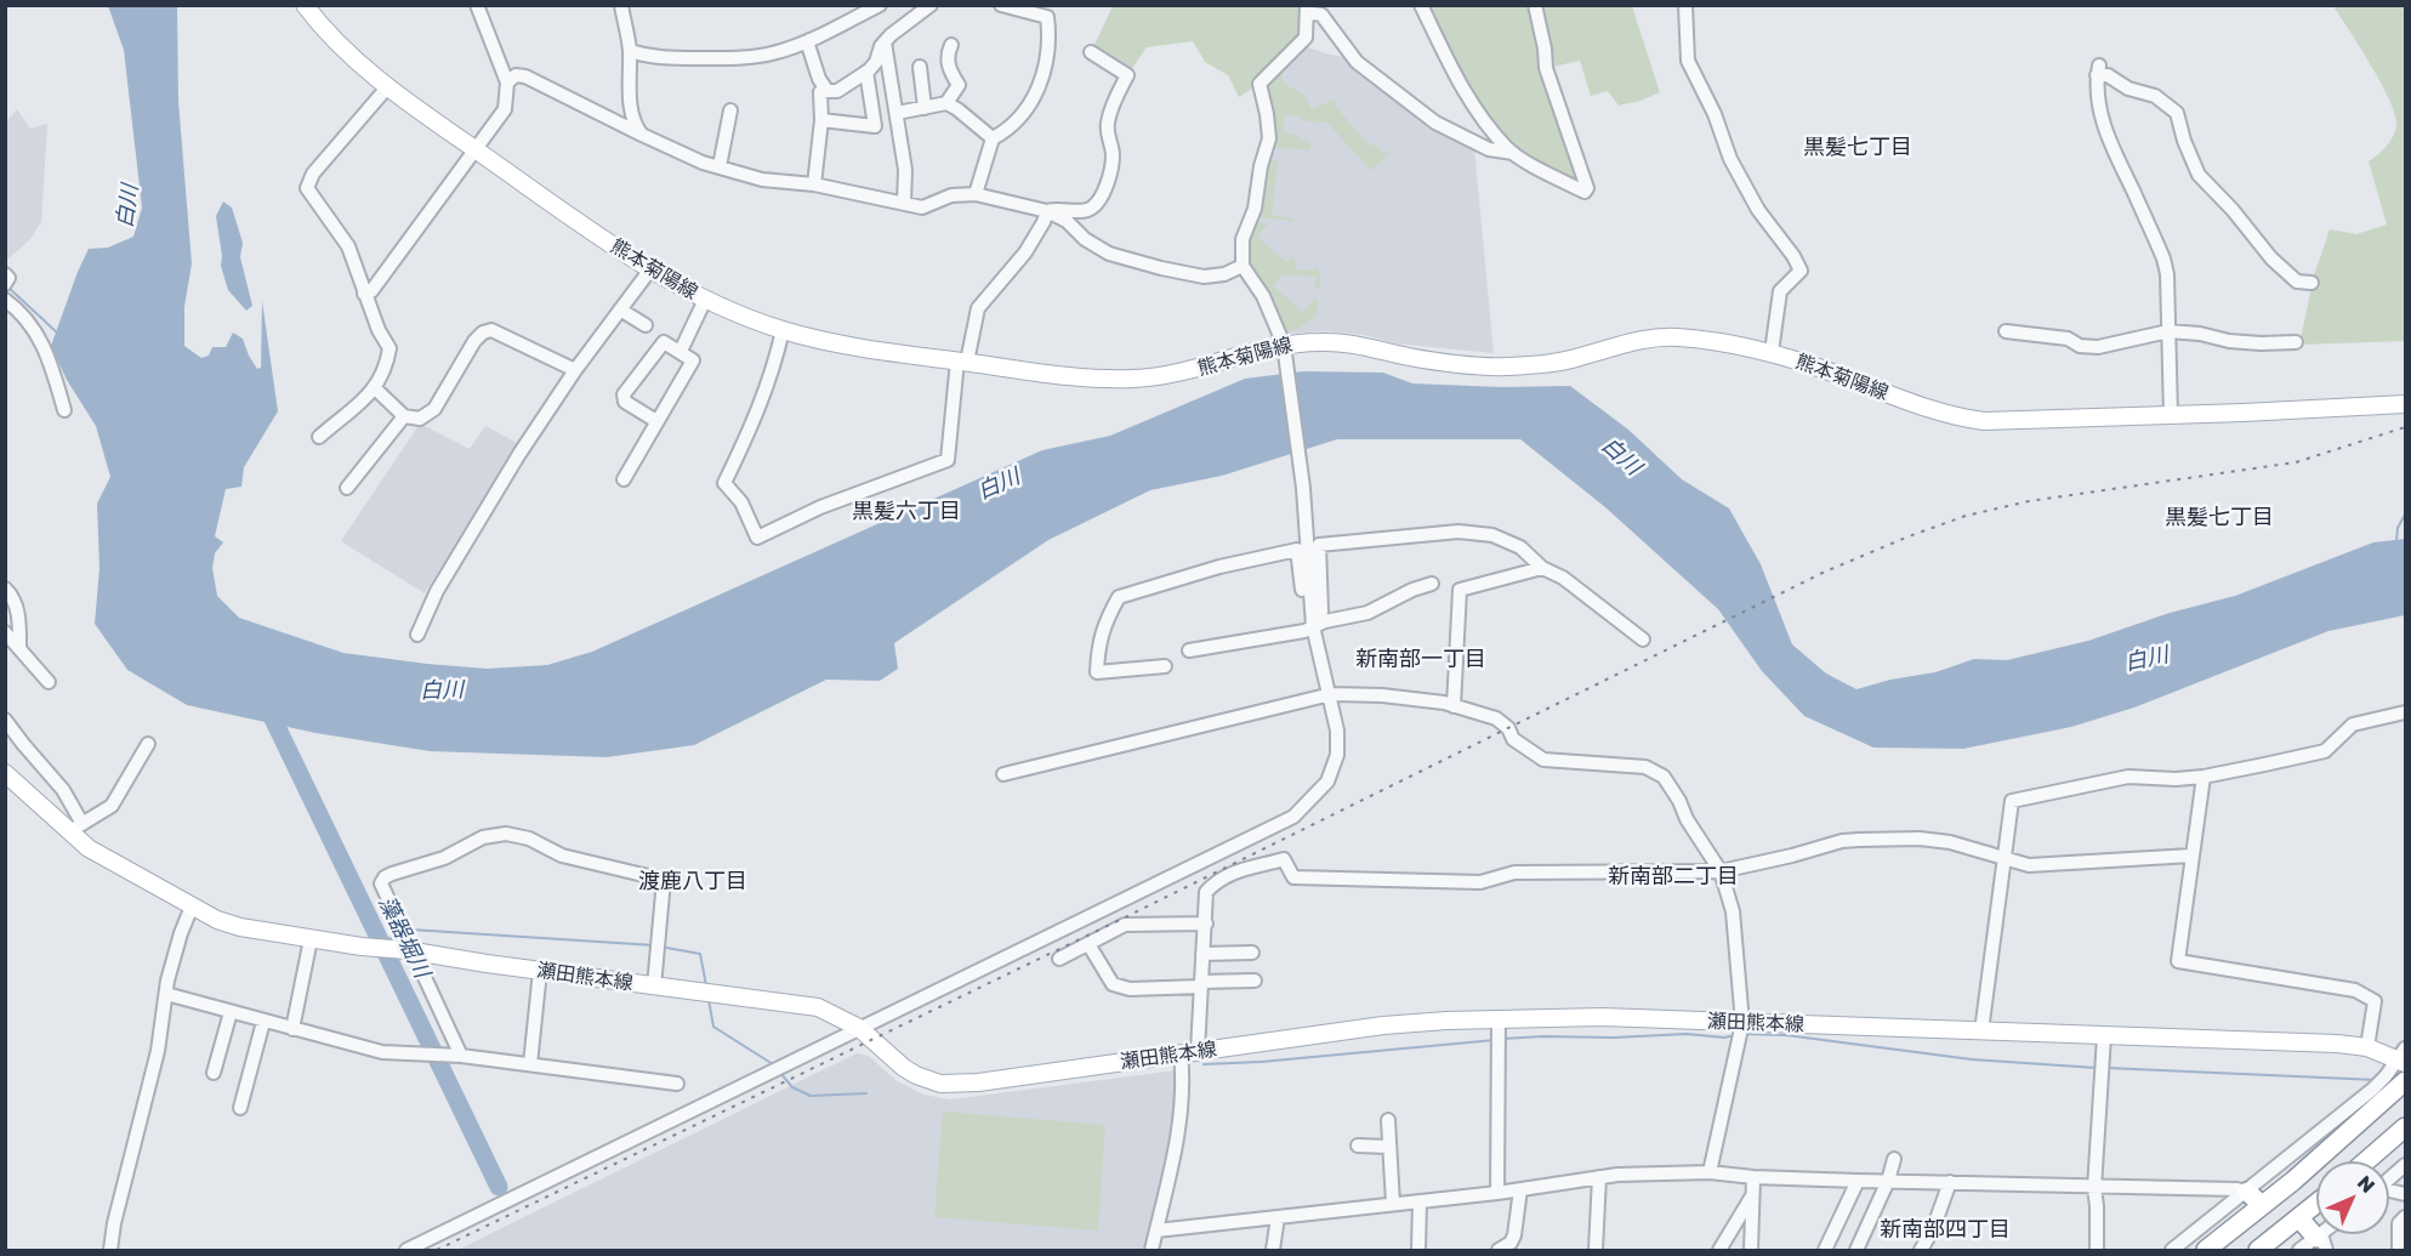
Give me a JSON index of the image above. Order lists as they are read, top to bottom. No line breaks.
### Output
{"streets":{"main road":["熊本菊陽線","瀬田熊本線"]},"districts":["黒髪七丁目","黒髪六丁目","黒髪七丁目","新南部一丁目","新南部二丁目","渡鹿八丁目","新南部四丁目"],"water":["白川","藻器堀川"],"north":"top right"}
